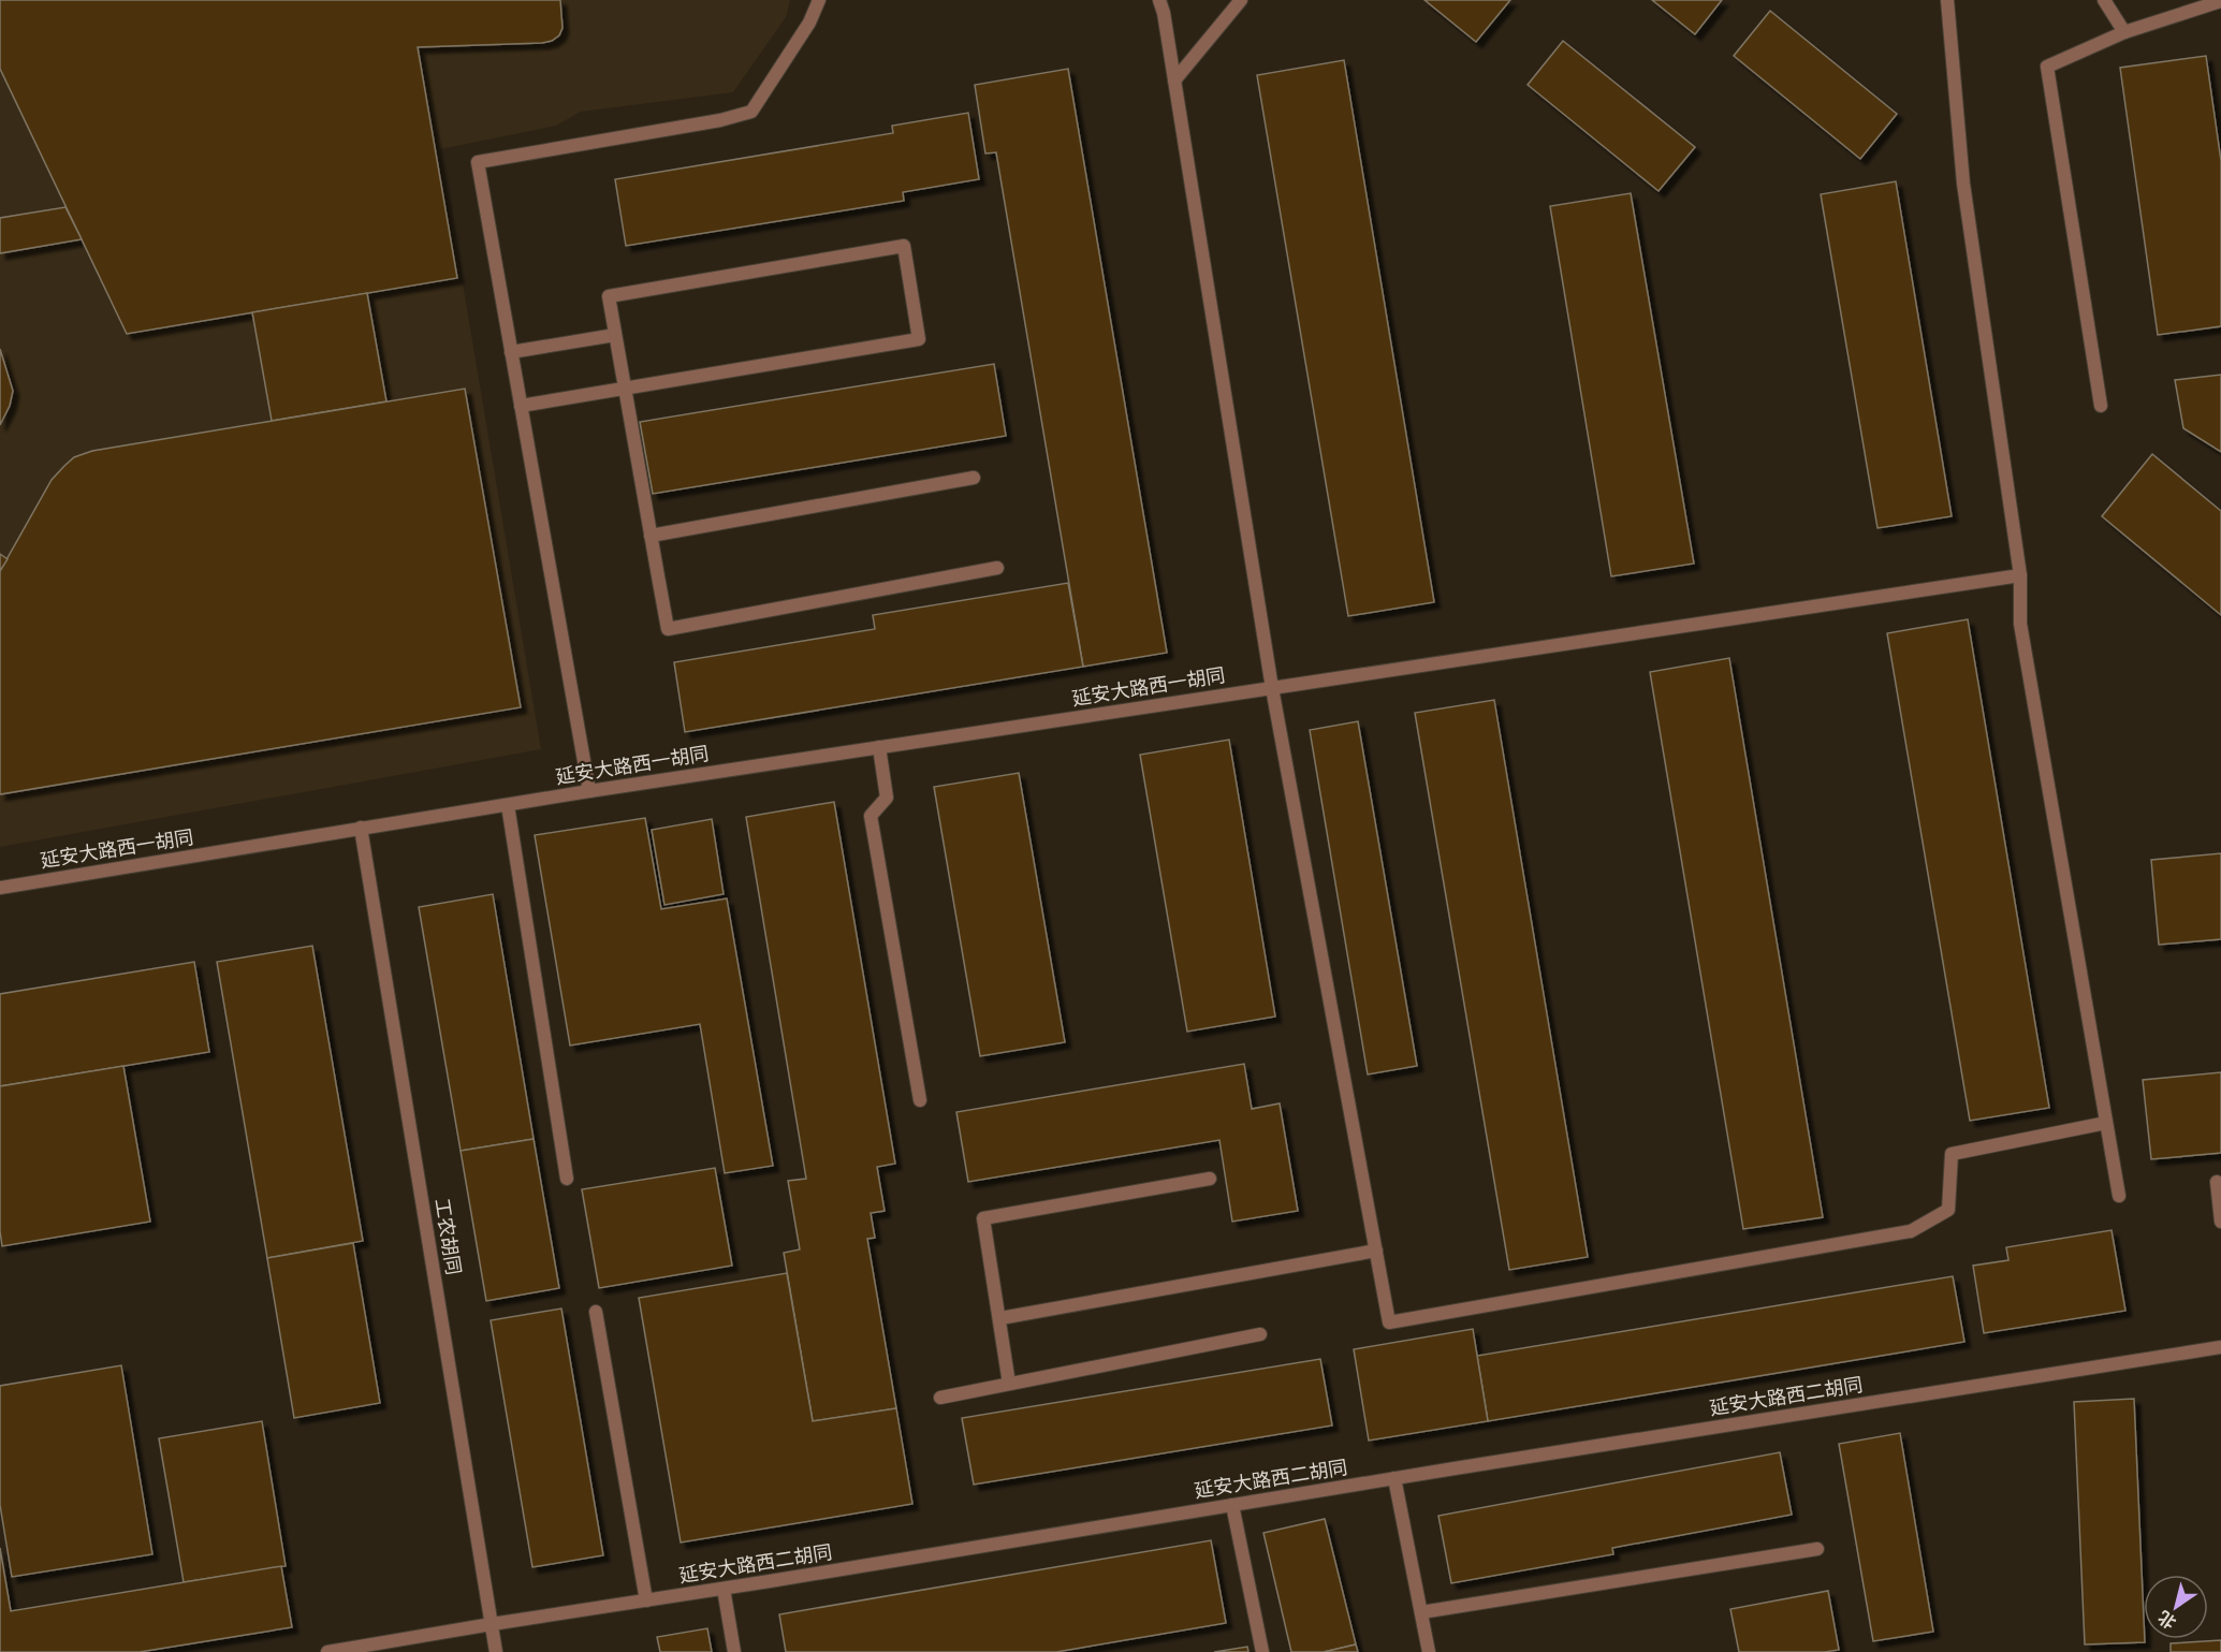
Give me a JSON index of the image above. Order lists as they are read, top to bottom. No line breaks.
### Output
{"streets":{"street":["延安大路西一胡同","工农胡同","延安大路西二胡同"]},"crossings":[["延安大路西一胡同","工农胡同"],["工农胡同","延安大路西二胡同"]],"north":"bottom left"}
